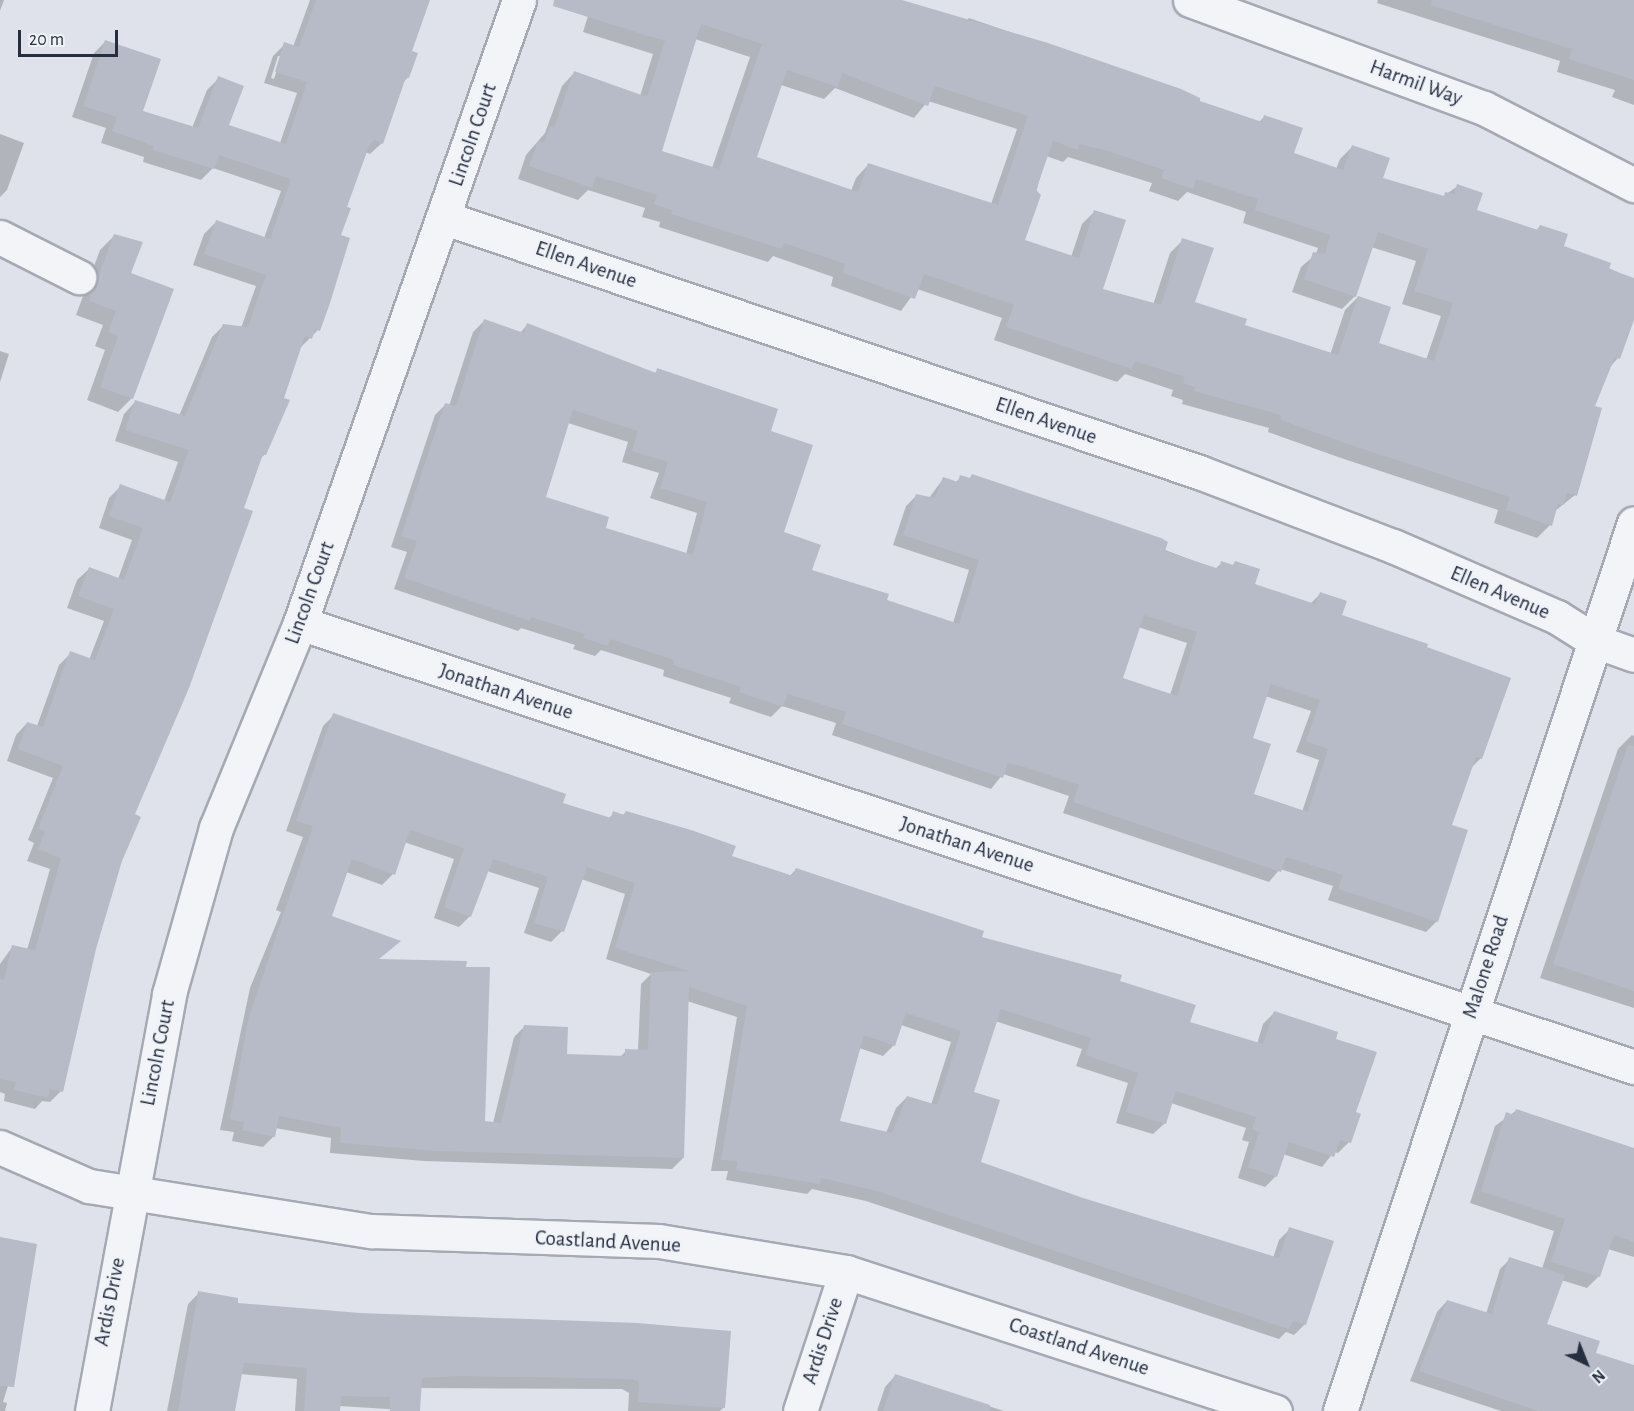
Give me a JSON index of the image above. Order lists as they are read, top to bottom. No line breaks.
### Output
{"streets":{"street":["Harmil Way","Lincoln Court","Ellen Avenue","Jonathan Avenue","Malone Road","Coastland Avenue","Ardis Drive"]},"crossings":[["Lincoln Court","Ellen Avenue"],["Lincoln Court","Jonathan Avenue"],["Lincoln Court","Coastland Avenue"],["Lincoln Court","Ardis Drive"],["Ellen Avenue","Malone Road"],["Jonathan Avenue","Malone Road"],["Coastland Avenue","Ardis Drive"]],"scale_bar":"20 m","north":"bottom right"}
